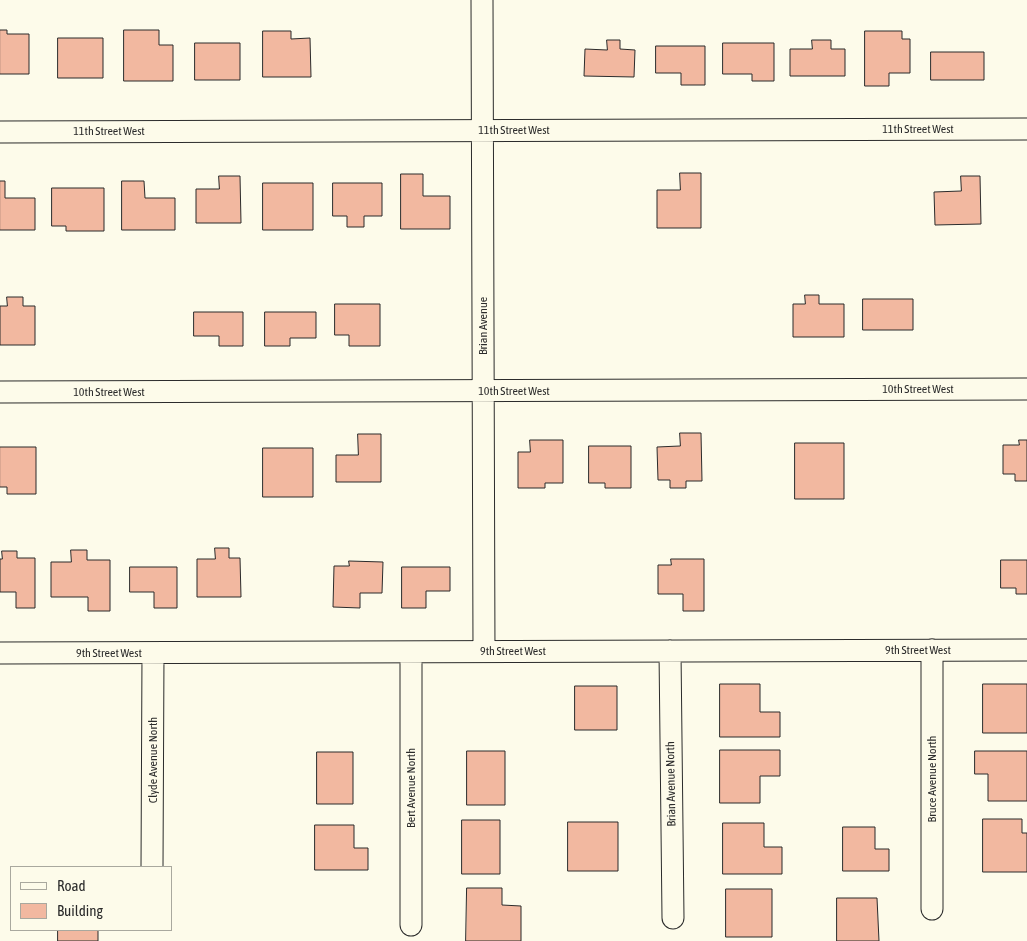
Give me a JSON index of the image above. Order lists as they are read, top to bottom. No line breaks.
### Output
{"streets":{"street":["11th Street West","Brian Avenue","10th Street West","9th Street West","Clyde Avenue North","Bruce Avenue North","Brian Avenue North","Bert Avenue North"]},"crossings":[["11th Street West","Brian Avenue"],["Brian Avenue","10th Street West"],["Brian Avenue","9th Street West"],["9th Street West","Clyde Avenue North"],["9th Street West","Bruce Avenue North"],["9th Street West","Brian Avenue North"],["9th Street West","Bert Avenue North"]],"legend":["Road","Building"]}
